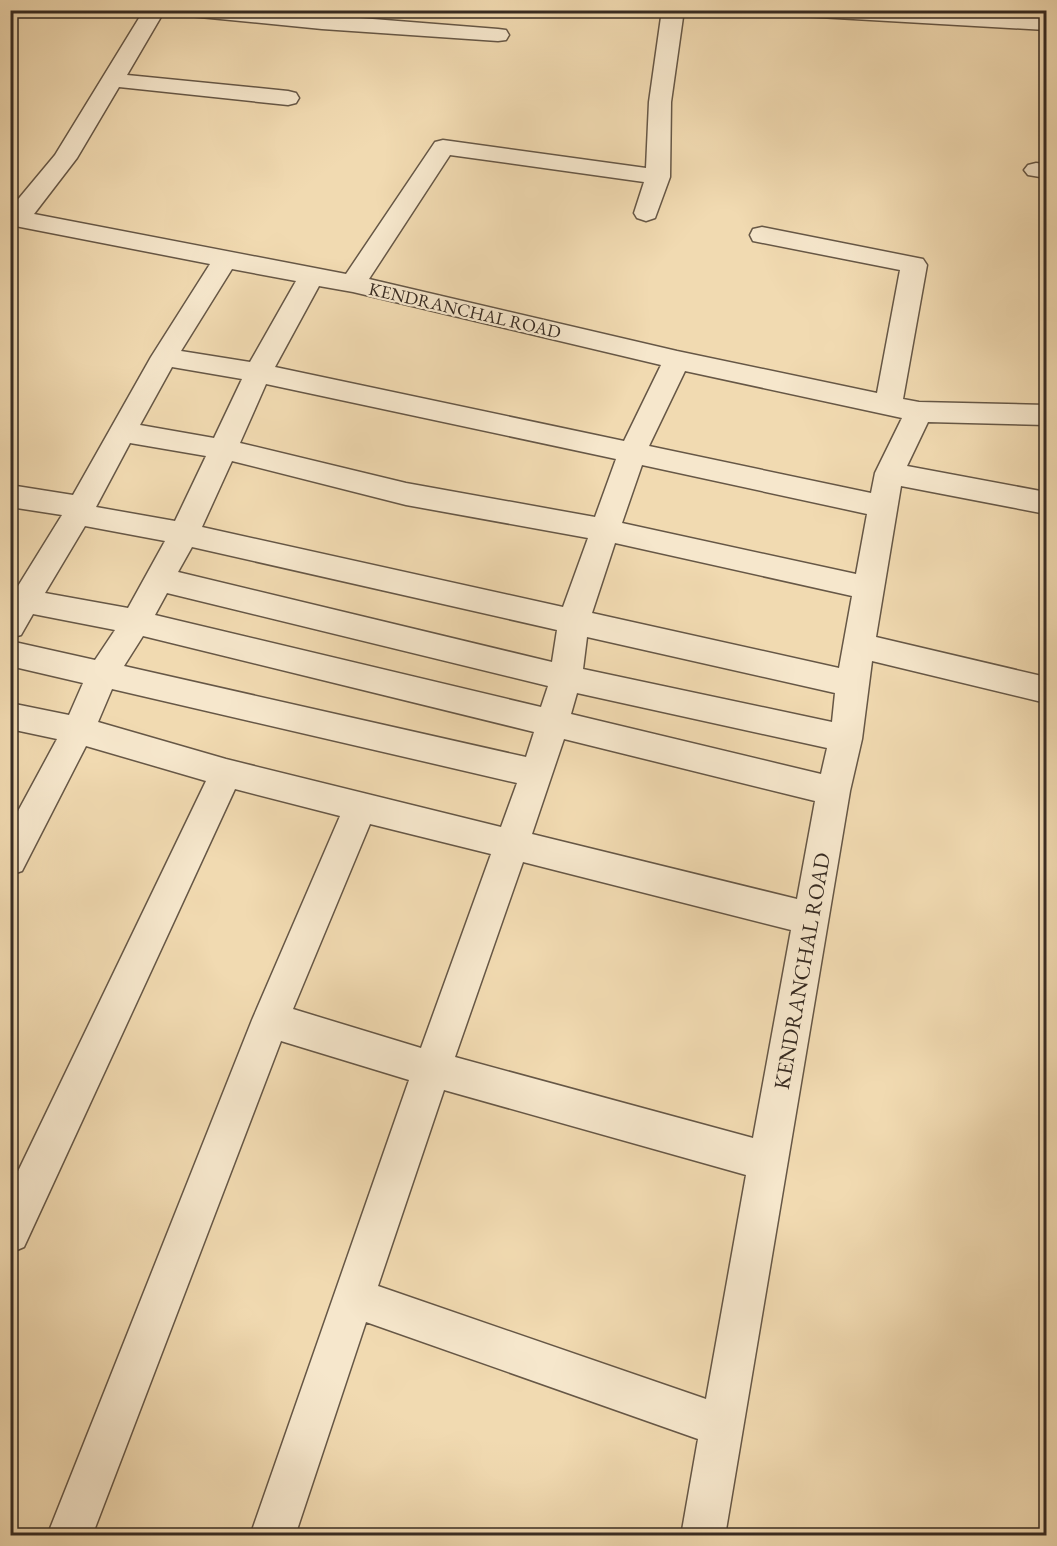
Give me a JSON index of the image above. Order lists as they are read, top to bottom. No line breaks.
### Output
{"streets":{"street":["KENDRANCHAL ROAD"]}}
